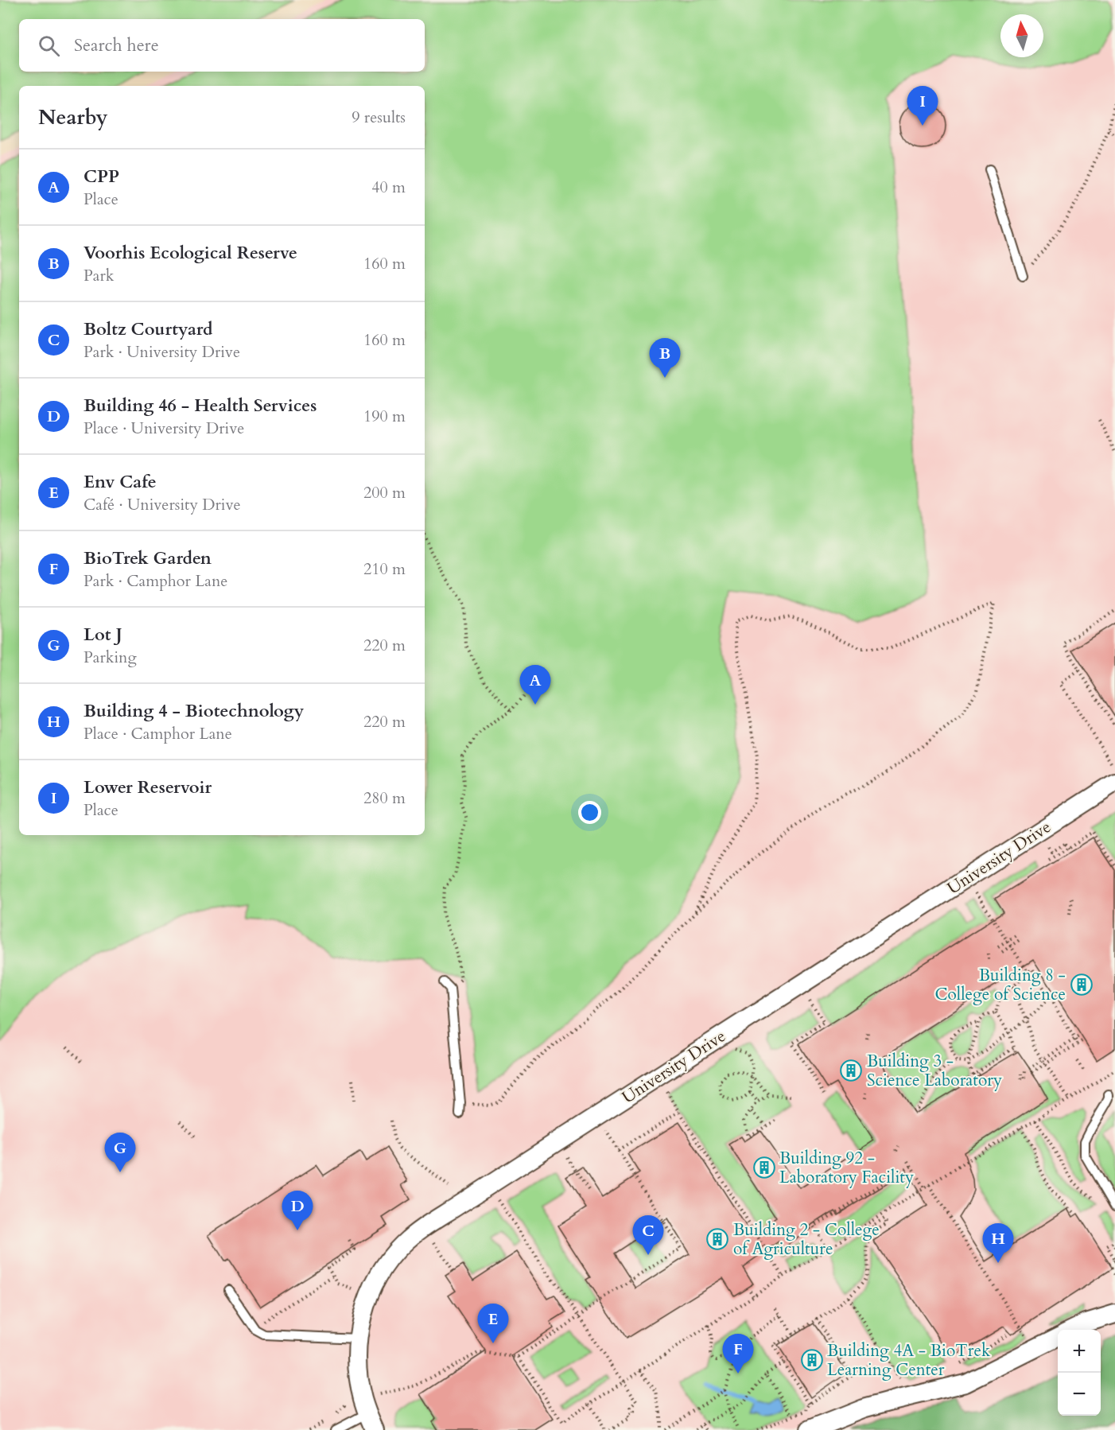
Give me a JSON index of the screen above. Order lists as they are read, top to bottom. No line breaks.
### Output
{"streets":{"street":["University Drive"]},"places":{"building":["Building 8 - College of Science","Building 3 - Science Laboratory","Building 92 - Laboratory Facility","Building 2 - College of Agriculture","Building 4A - BioTrek Learning Center"]},"north":"top","page":{"search":"Search here","pins":["I","B","A","G","D","C","H","E","F"],"heading":["Nearby","9 results"],"list":[{"mark":"A","name":"CPP","note":"Place","value":"40 m"},{"mark":"B","name":"Voorhis Ecological Reserve","note":"Park","value":"160 m"},{"mark":"C","name":"Boltz Courtyard","note":"Park · University Drive","value":"160 m"},{"mark":"D","name":"Building 46 - Health Services","note":"Place · University Drive","value":"190 m"},{"mark":"E","name":"Env Cafe","note":"Café · University Drive","value":"200 m"},{"mark":"F","name":"BioTrek Garden","note":"Park · Camphor Lane","value":"210 m"},{"mark":"G","name":"Lot J","note":"Parking","value":"220 m"},{"mark":"H","name":"Building 4 - Biotechnology","note":"Place · Camphor Lane","value":"220 m"},{"mark":"I","name":"Lower Reservoir","note":"Place","value":"280 m"}],"map_buttons":["+","−"]}}
